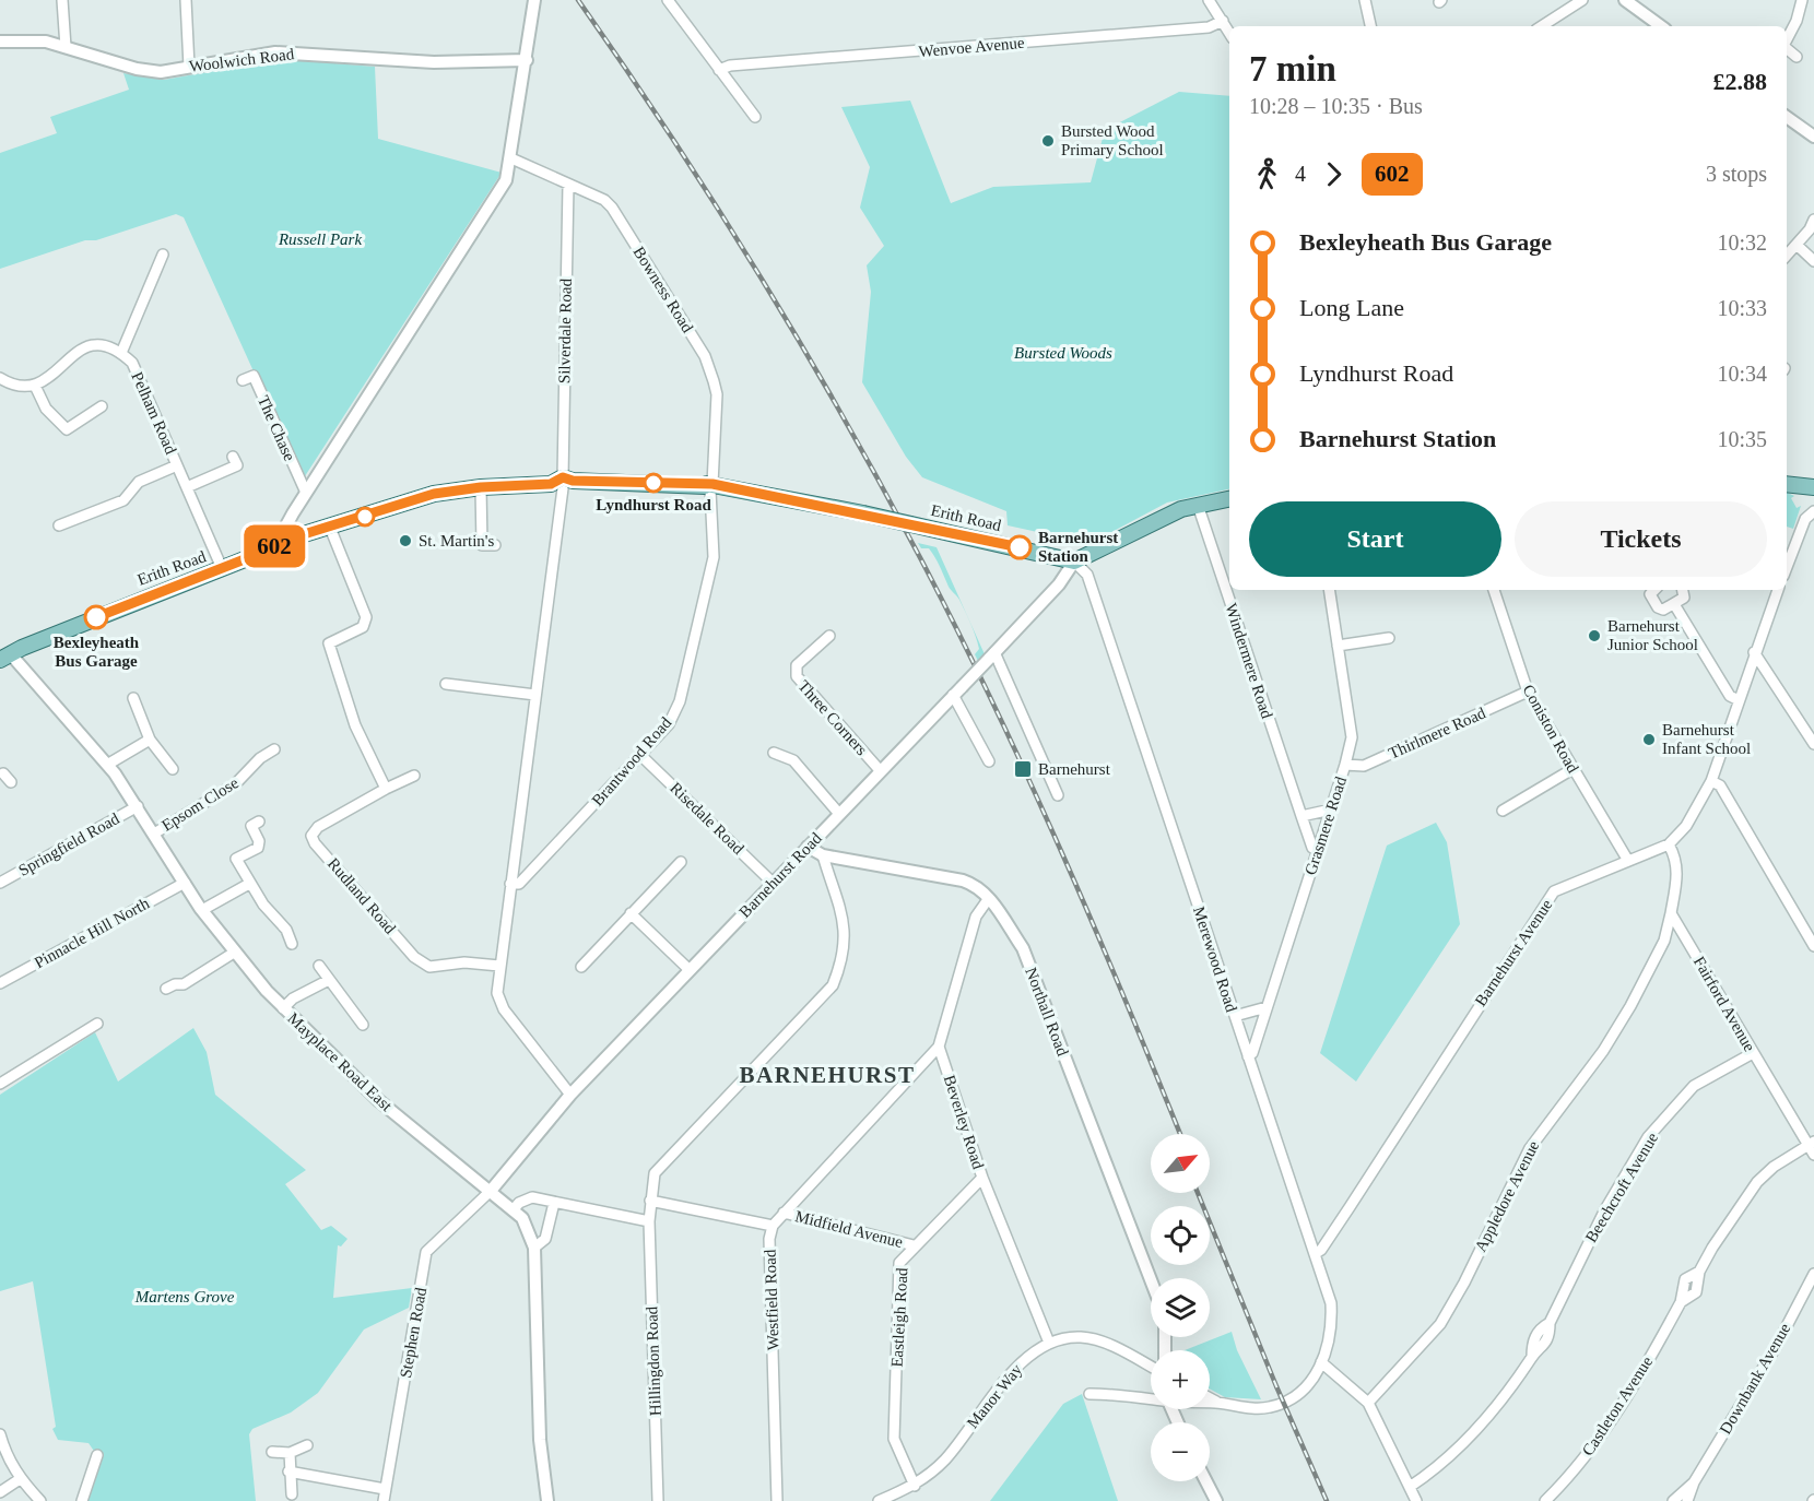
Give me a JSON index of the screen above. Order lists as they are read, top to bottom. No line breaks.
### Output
{"streets":{"main road":["Erith Road"],"street":["Wenvoe Avenue","Woolwich Road","Bowness Road","Silverdale Road","Pelham Road","The Chase","Windermere Road","Three Corners","Coniston Road","Thirlmere Road","Brantwood Road","Epsom Close","Risedale Road","Grasmere Road","Springfield Road","Barnehurst Road","Rudland Road","Pinnacle Hill North","Barnehurst Avenue","Merewood Road","Fairford Avenue","Northall Road","Mayplace Road East","Beverley Road","Beechcroft Avenue","Appledore Avenue","Midfield Avenue","Westfield Road","Eastleigh Road","Stephen Road","Hillingdon Road","Downbank Avenue","Manor Way","Castleton Avenue"]},"crossings":[["Bowness Road","Silverdale Road"],["Bowness Road","Erith Road"],["Bowness Road","Brantwood Road"],["Silverdale Road","Erith Road"],["Pelham Road","Erith Road"],["Erith Road","Brantwood Road"],["Erith Road","Barnehurst Road"],["Erith Road","Merewood Road"],["Erith Road","Mayplace Road East"],["Windermere Road","Grasmere Road"],["Three Corners","Barnehurst Road"],["Coniston Road","Thirlmere Road"],["Coniston Road","Barnehurst Avenue"],["Thirlmere Road","Grasmere Road"],["Brantwood Road","Risedale Road"],["Epsom Close","Mayplace Road East"],["Risedale Road","Barnehurst Road"],["Grasmere Road","Merewood Road"],["Springfield Road","Mayplace Road East"],["Barnehurst Road","Merewood Road"],["Barnehurst Road","Northall Road"],["Barnehurst Road","Mayplace Road East"],["Barnehurst Road","Stephen Road"],["Pinnacle Hill North","Mayplace Road East"],["Barnehurst Avenue","Merewood Road"],["Fairford Avenue","Beechcroft Avenue"],["Fairford Avenue","Appledore Avenue"],["Fairford Avenue","Castleton Avenue"],["Mayplace Road East","Stephen Road"],["Beverley Road","Westfield Road"],["Beverley Road","Eastleigh Road"],["Beverley Road","Manor Way"],["Midfield Avenue","Westfield Road"],["Midfield Avenue","Eastleigh Road"],["Eastleigh Road","Manor Way"]],"districts":["BARNEHURST"],"parks":["Russell Park","Bursted Woods","Martens Grove"],"places":{"other":["Bursted Wood Primary School","Lyndhurst Road","St. Martin's","Barnehurst Station","Bexleyheath Bus Garage","Barnehurst Junior School","Barnehurst Infant School"],"transit":["Barnehurst"]},"lines":["bus line 602"],"north":"top right","page":{"on_map":"602","heading":["7 min","10:28 – 10:35 · Bus","£2.88"],"legs":["4","602","3 stops"],"list":[{"name":"Bexleyheath Bus Garage","value":"10:32"},{"name":"Long Lane","value":"10:33"},{"name":"Lyndhurst Road","value":"10:34"},{"name":"Barnehurst Station","value":"10:35"}],"buttons":["Start","Tickets"],"map_buttons":["+","−"]}}
